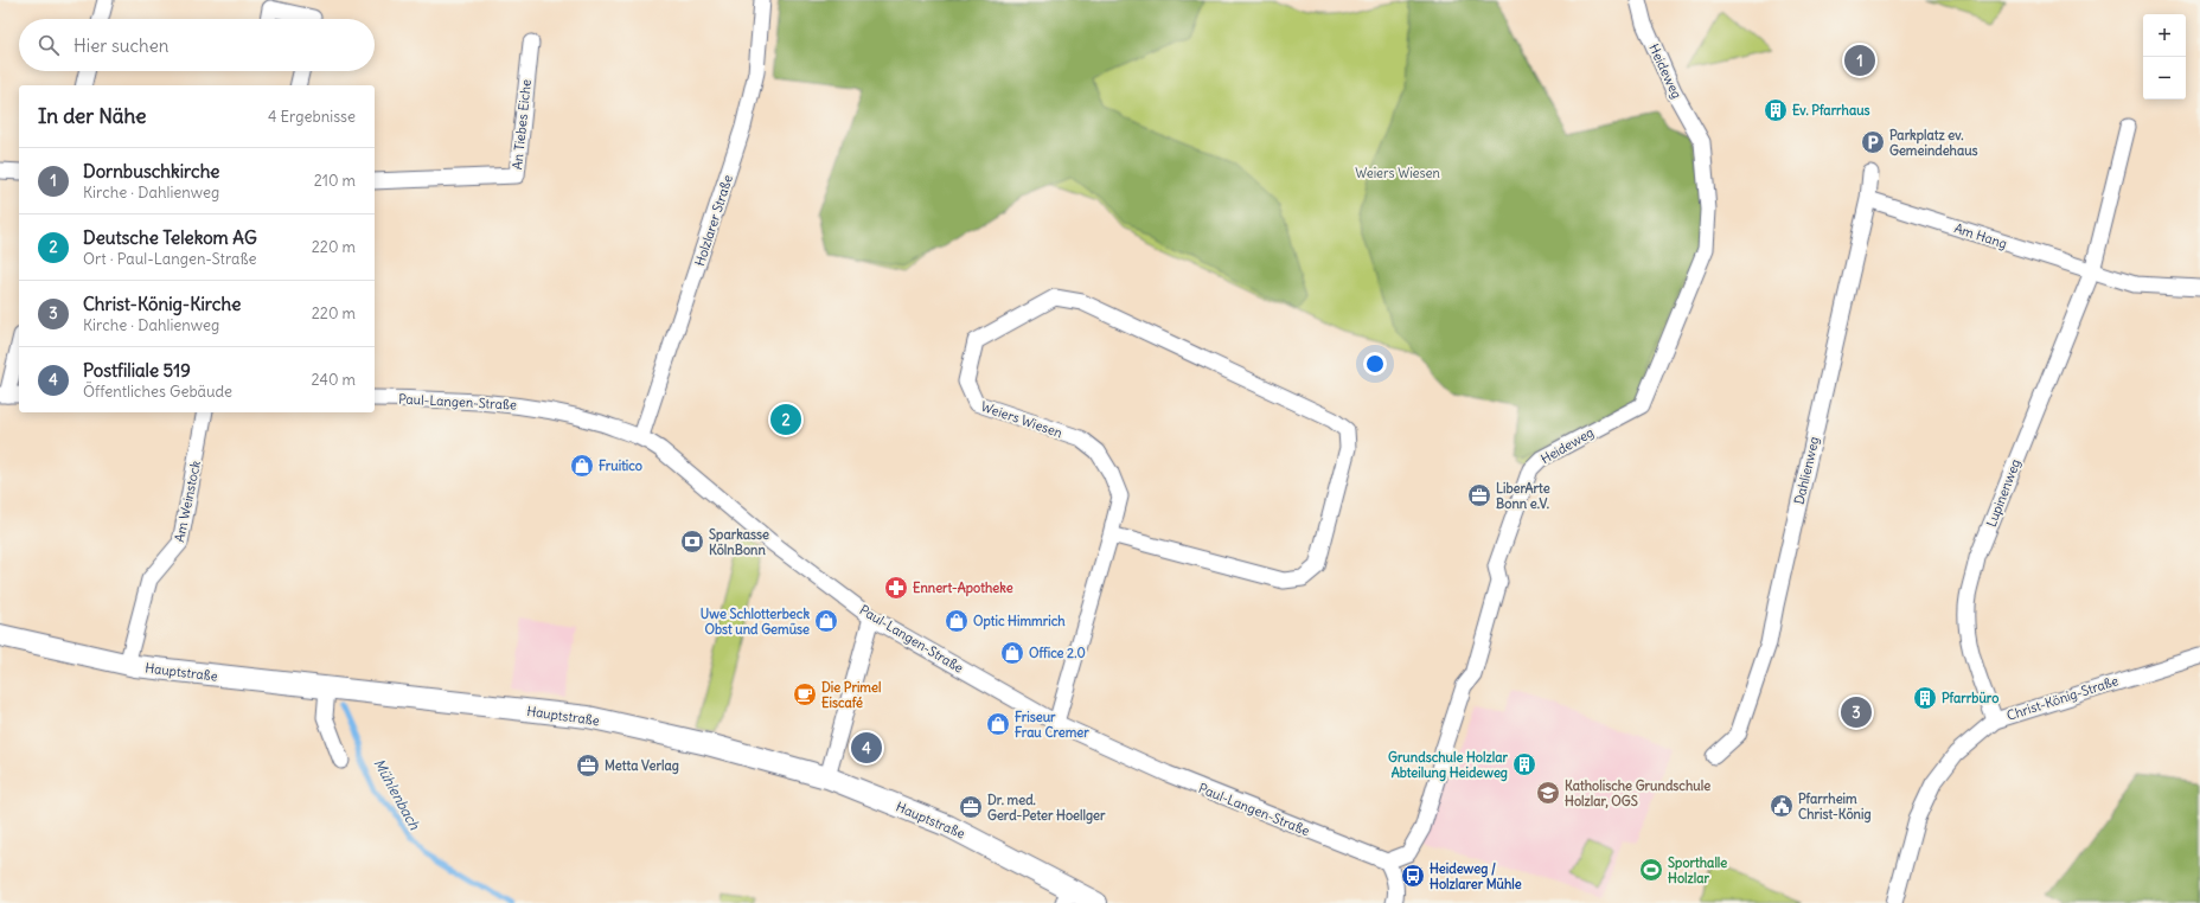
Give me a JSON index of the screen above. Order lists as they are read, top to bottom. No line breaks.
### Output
{"streets":{"main road":["Hauptstraße"],"street":["Heideweg","An Tiebes Eiche","Holzlarer Straße","Am Hang","Paul-Langen-Straße","Weiers Wiesen","Dahlienweg","Lupinenweg","Am Weinstock","Christ-König-Straße"]},"crossings":[["Heideweg","Paul-Langen-Straße"],["Holzlarer Straße","Paul-Langen-Straße"],["Am Hang","Dahlienweg"],["Am Hang","Lupinenweg"],["Paul-Langen-Straße","Weiers Wiesen"],["Lupinenweg","Christ-König-Straße"],["Am Weinstock","Hauptstraße"]],"water":["Mühlenbach"],"parks":["Weiers Wiesen"],"places":{"building":["Ev. Pfarrhaus","Pfarrbüro","Grundschule Holzlar Abteilung Heideweg"],"parking":["Parkplatz ev. Gemeindehaus"],"shop":["Fruitico","Uwe Schlotterbeck Obst und Gemüse","Optic Himmrich","Office 2.0","Friseur Frau Cremer"],"office":["LiberArte Bonn e.V.","Metta Verlag","Dr. med. Gerd-Peter Hoellger"],"bank":["Sparkasse KölnBonn"],"pharmacy":["Ennert-Apotheke"],"cafe":["Die Primel Eiscafé"],"school or university":["Katholische Grundschule Holzlar, OGS"],"public building":["Pfarrheim Christ-König"],"sports":["Sporthalle Holzlar"],"bus stop":["Heideweg / Holzlarer Mühle"]},"page":{"map_buttons":["+","−"],"search":"Hier suchen","pins":["1","2","3","4"],"heading":["In der Nähe","4 Ergebnisse"],"list":[{"mark":"1","name":"Dornbuschkirche","note":"Kirche · Dahlienweg","value":"210 m"},{"mark":"2","name":"Deutsche Telekom AG","note":"Ort · Paul-Langen-Straße","value":"220 m"},{"mark":"3","name":"Christ-König-Kirche","note":"Kirche · Dahlienweg","value":"220 m"},{"mark":"4","name":"Postfiliale 519","note":"Öffentliches Gebäude","value":"240 m"}]}}
